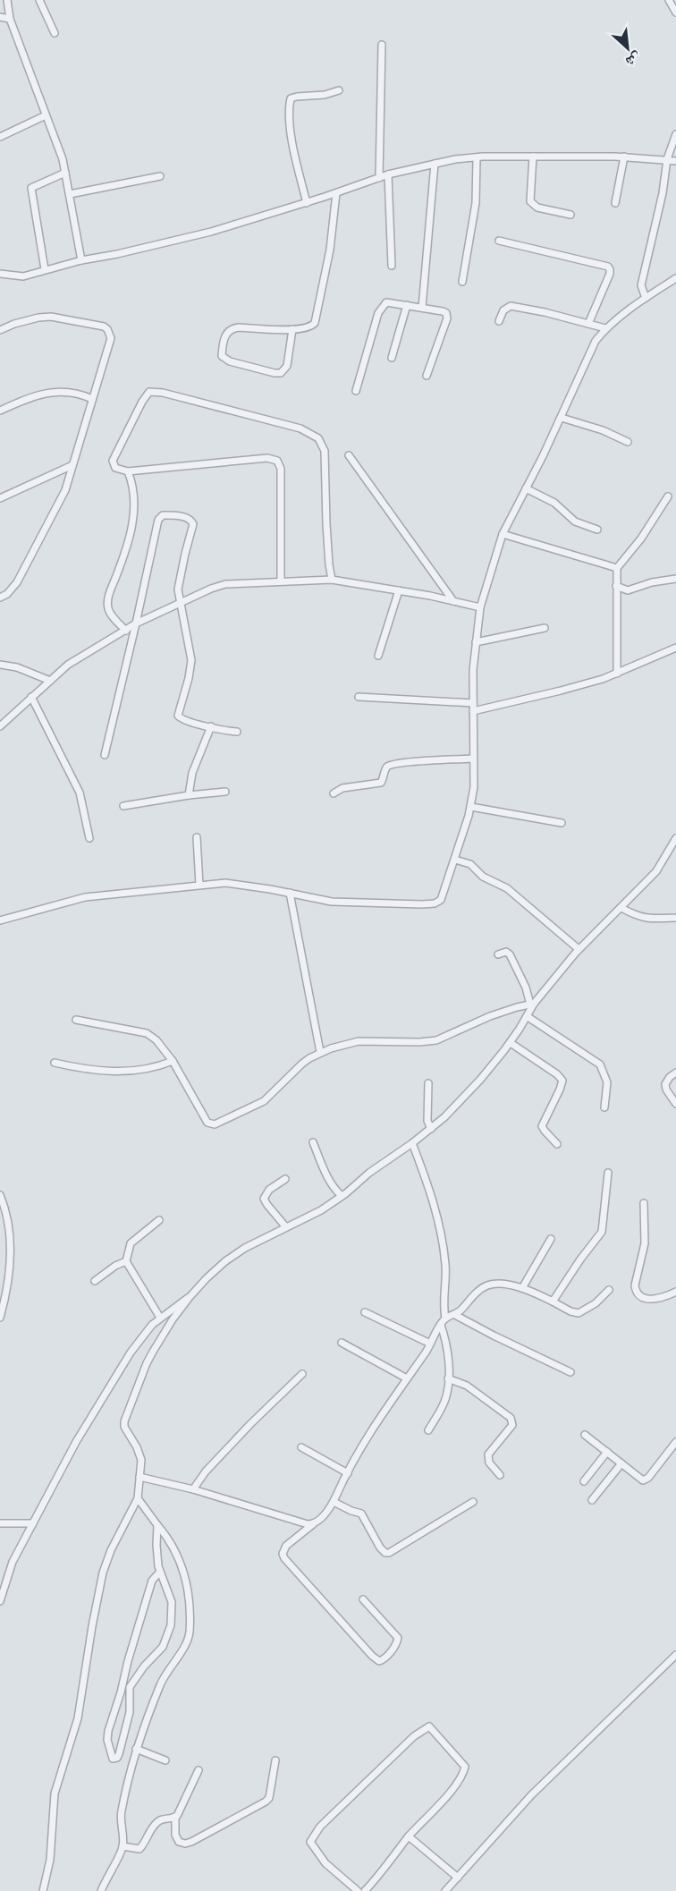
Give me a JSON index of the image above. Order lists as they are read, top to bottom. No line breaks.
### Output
{"north":"bottom right"}
